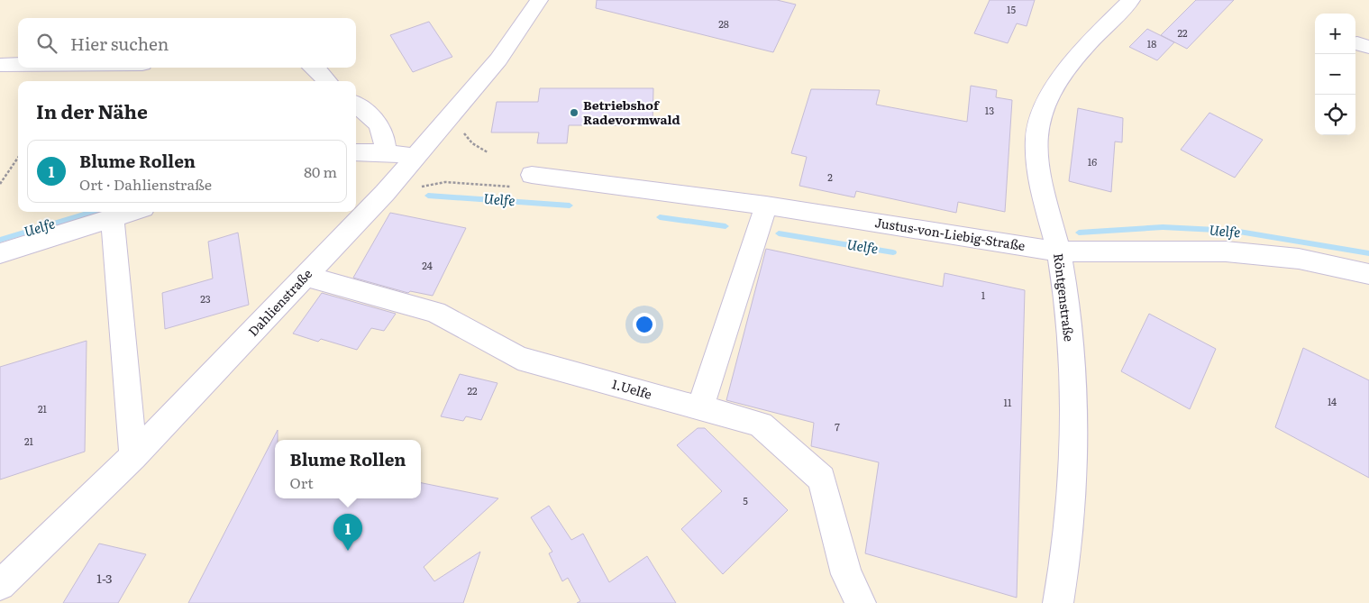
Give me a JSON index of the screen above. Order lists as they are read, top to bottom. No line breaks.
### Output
{"streets":{"street":["Justus-von-Liebig-Straße","Röntgenstraße","Dahlienstraße","1.Uelfe"]},"crossings":[["Justus-von-Liebig-Straße","Röntgenstraße"],["Dahlienstraße","1.Uelfe"]],"water":["Uelfe"],"places":["Betriebshof Radevormwald"],"house_numbers":["15","28","22","18","13","16","2","24","1","23","22","14","11","21","7","21","5","1-3"],"page":{"map_buttons":["+","−"],"search":"Hier suchen","heading":"In der Nähe","list":[{"mark":"1","name":"Blume Rollen","note":"Ort · Dahlienstraße","value":"80 m"}],"popup":["Blume Rollen","Ort"],"pins":"1"}}
